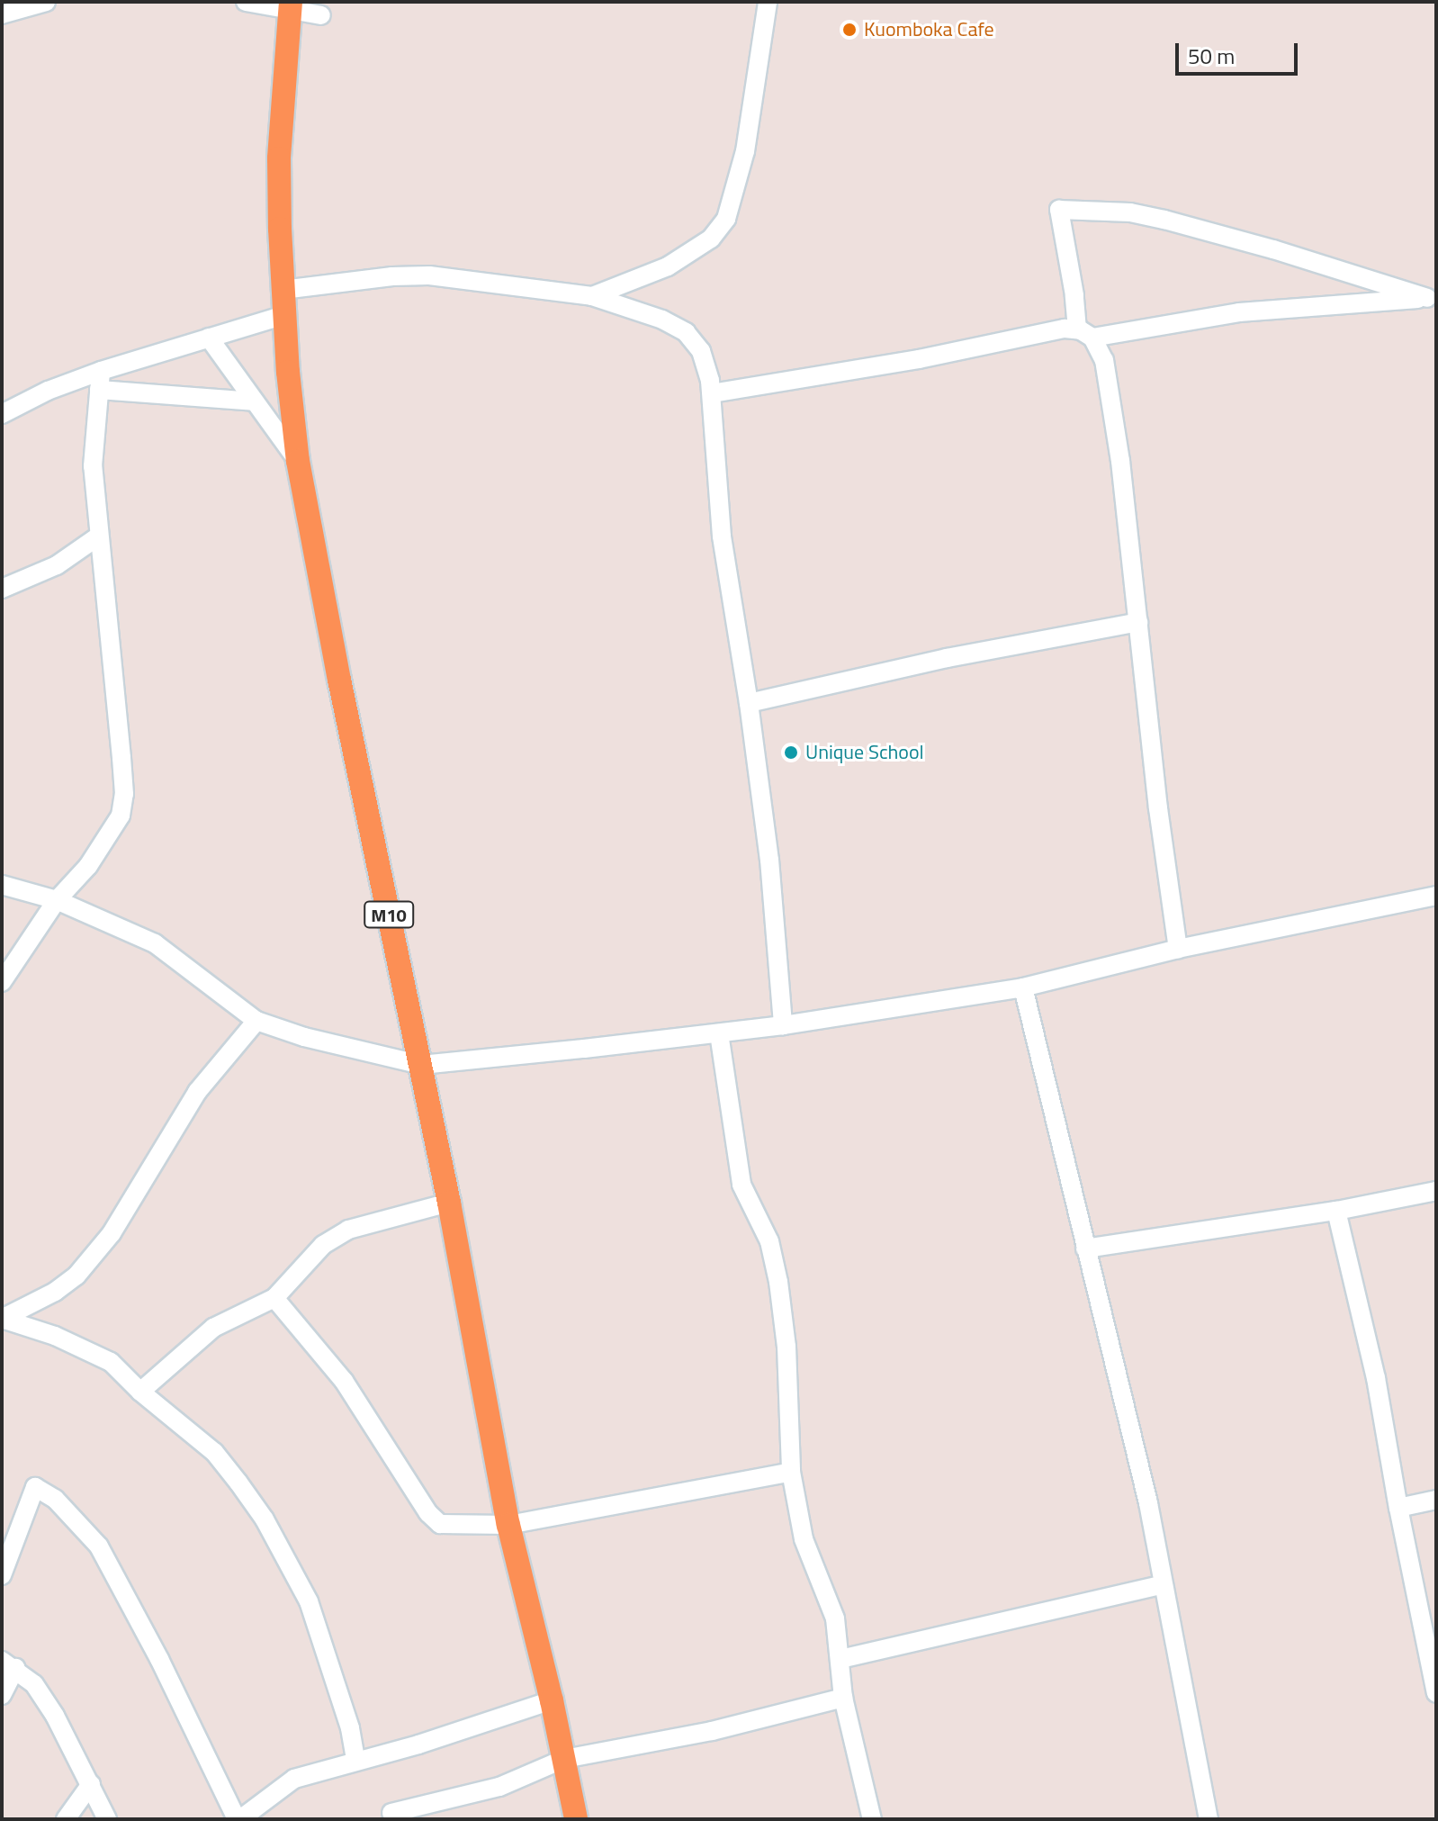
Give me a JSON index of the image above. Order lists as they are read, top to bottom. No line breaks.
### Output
{"streets":{"main road":["M10"]},"places":["Kuomboka Cafe","Unique School"],"scale_bar":"50 m"}
